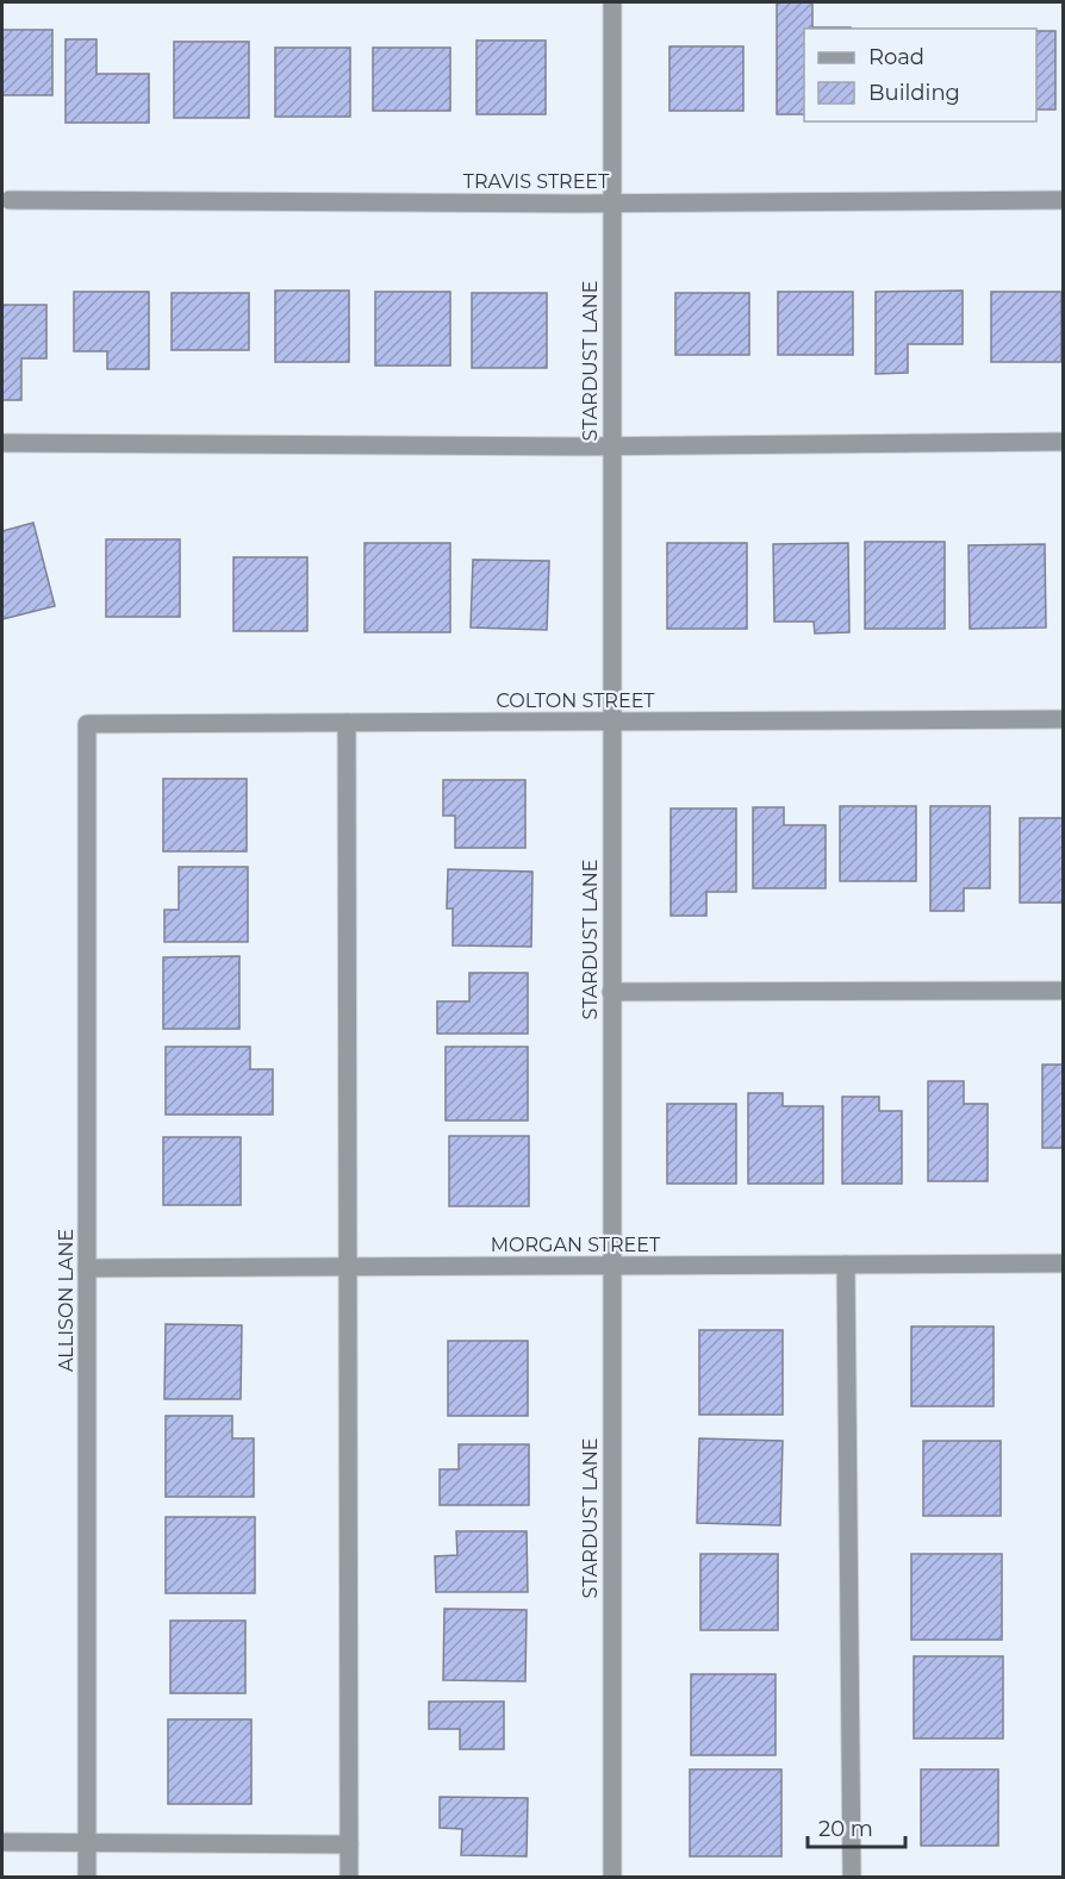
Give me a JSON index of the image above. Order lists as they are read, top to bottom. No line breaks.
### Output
{"streets":{"street":["TRAVIS STREET","STARDUST LANE","COLTON STREET","MORGAN STREET","ALLISON LANE"]},"crossings":[["TRAVIS STREET","STARDUST LANE"],["STARDUST LANE","COLTON STREET"],["STARDUST LANE","MORGAN STREET"],["COLTON STREET","ALLISON LANE"],["MORGAN STREET","ALLISON LANE"]],"legend":["Road","Building"],"scale_bar":"20 m"}
